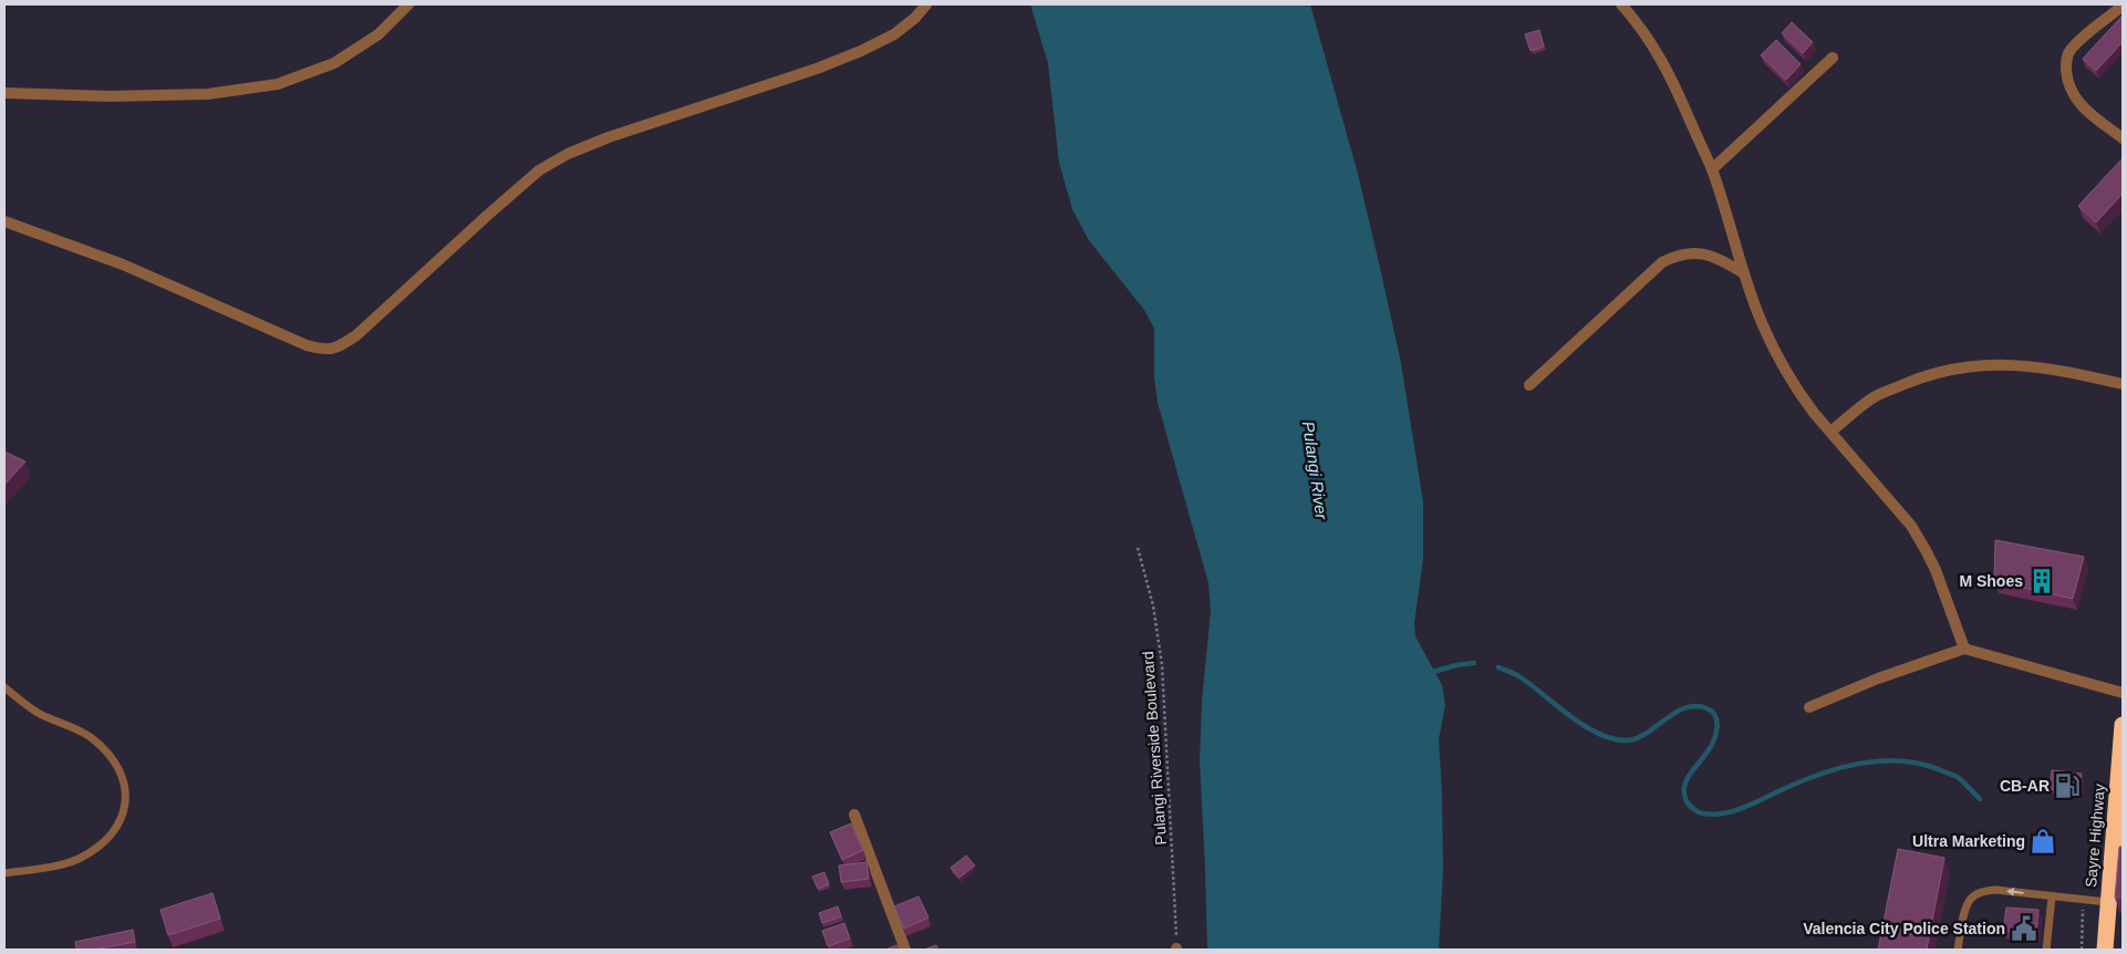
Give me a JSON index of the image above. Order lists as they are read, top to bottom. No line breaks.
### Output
{"streets":{"highway":["Sayre Highway"],"path":["Pulangi Riverside Boulevard"]},"water":["Pulangi River"],"places":{"building":["M Shoes"],"fuel station":["CB-AR"],"shop":["Ultra Marketing"],"public building":["Valencia City Police Station"]}}
